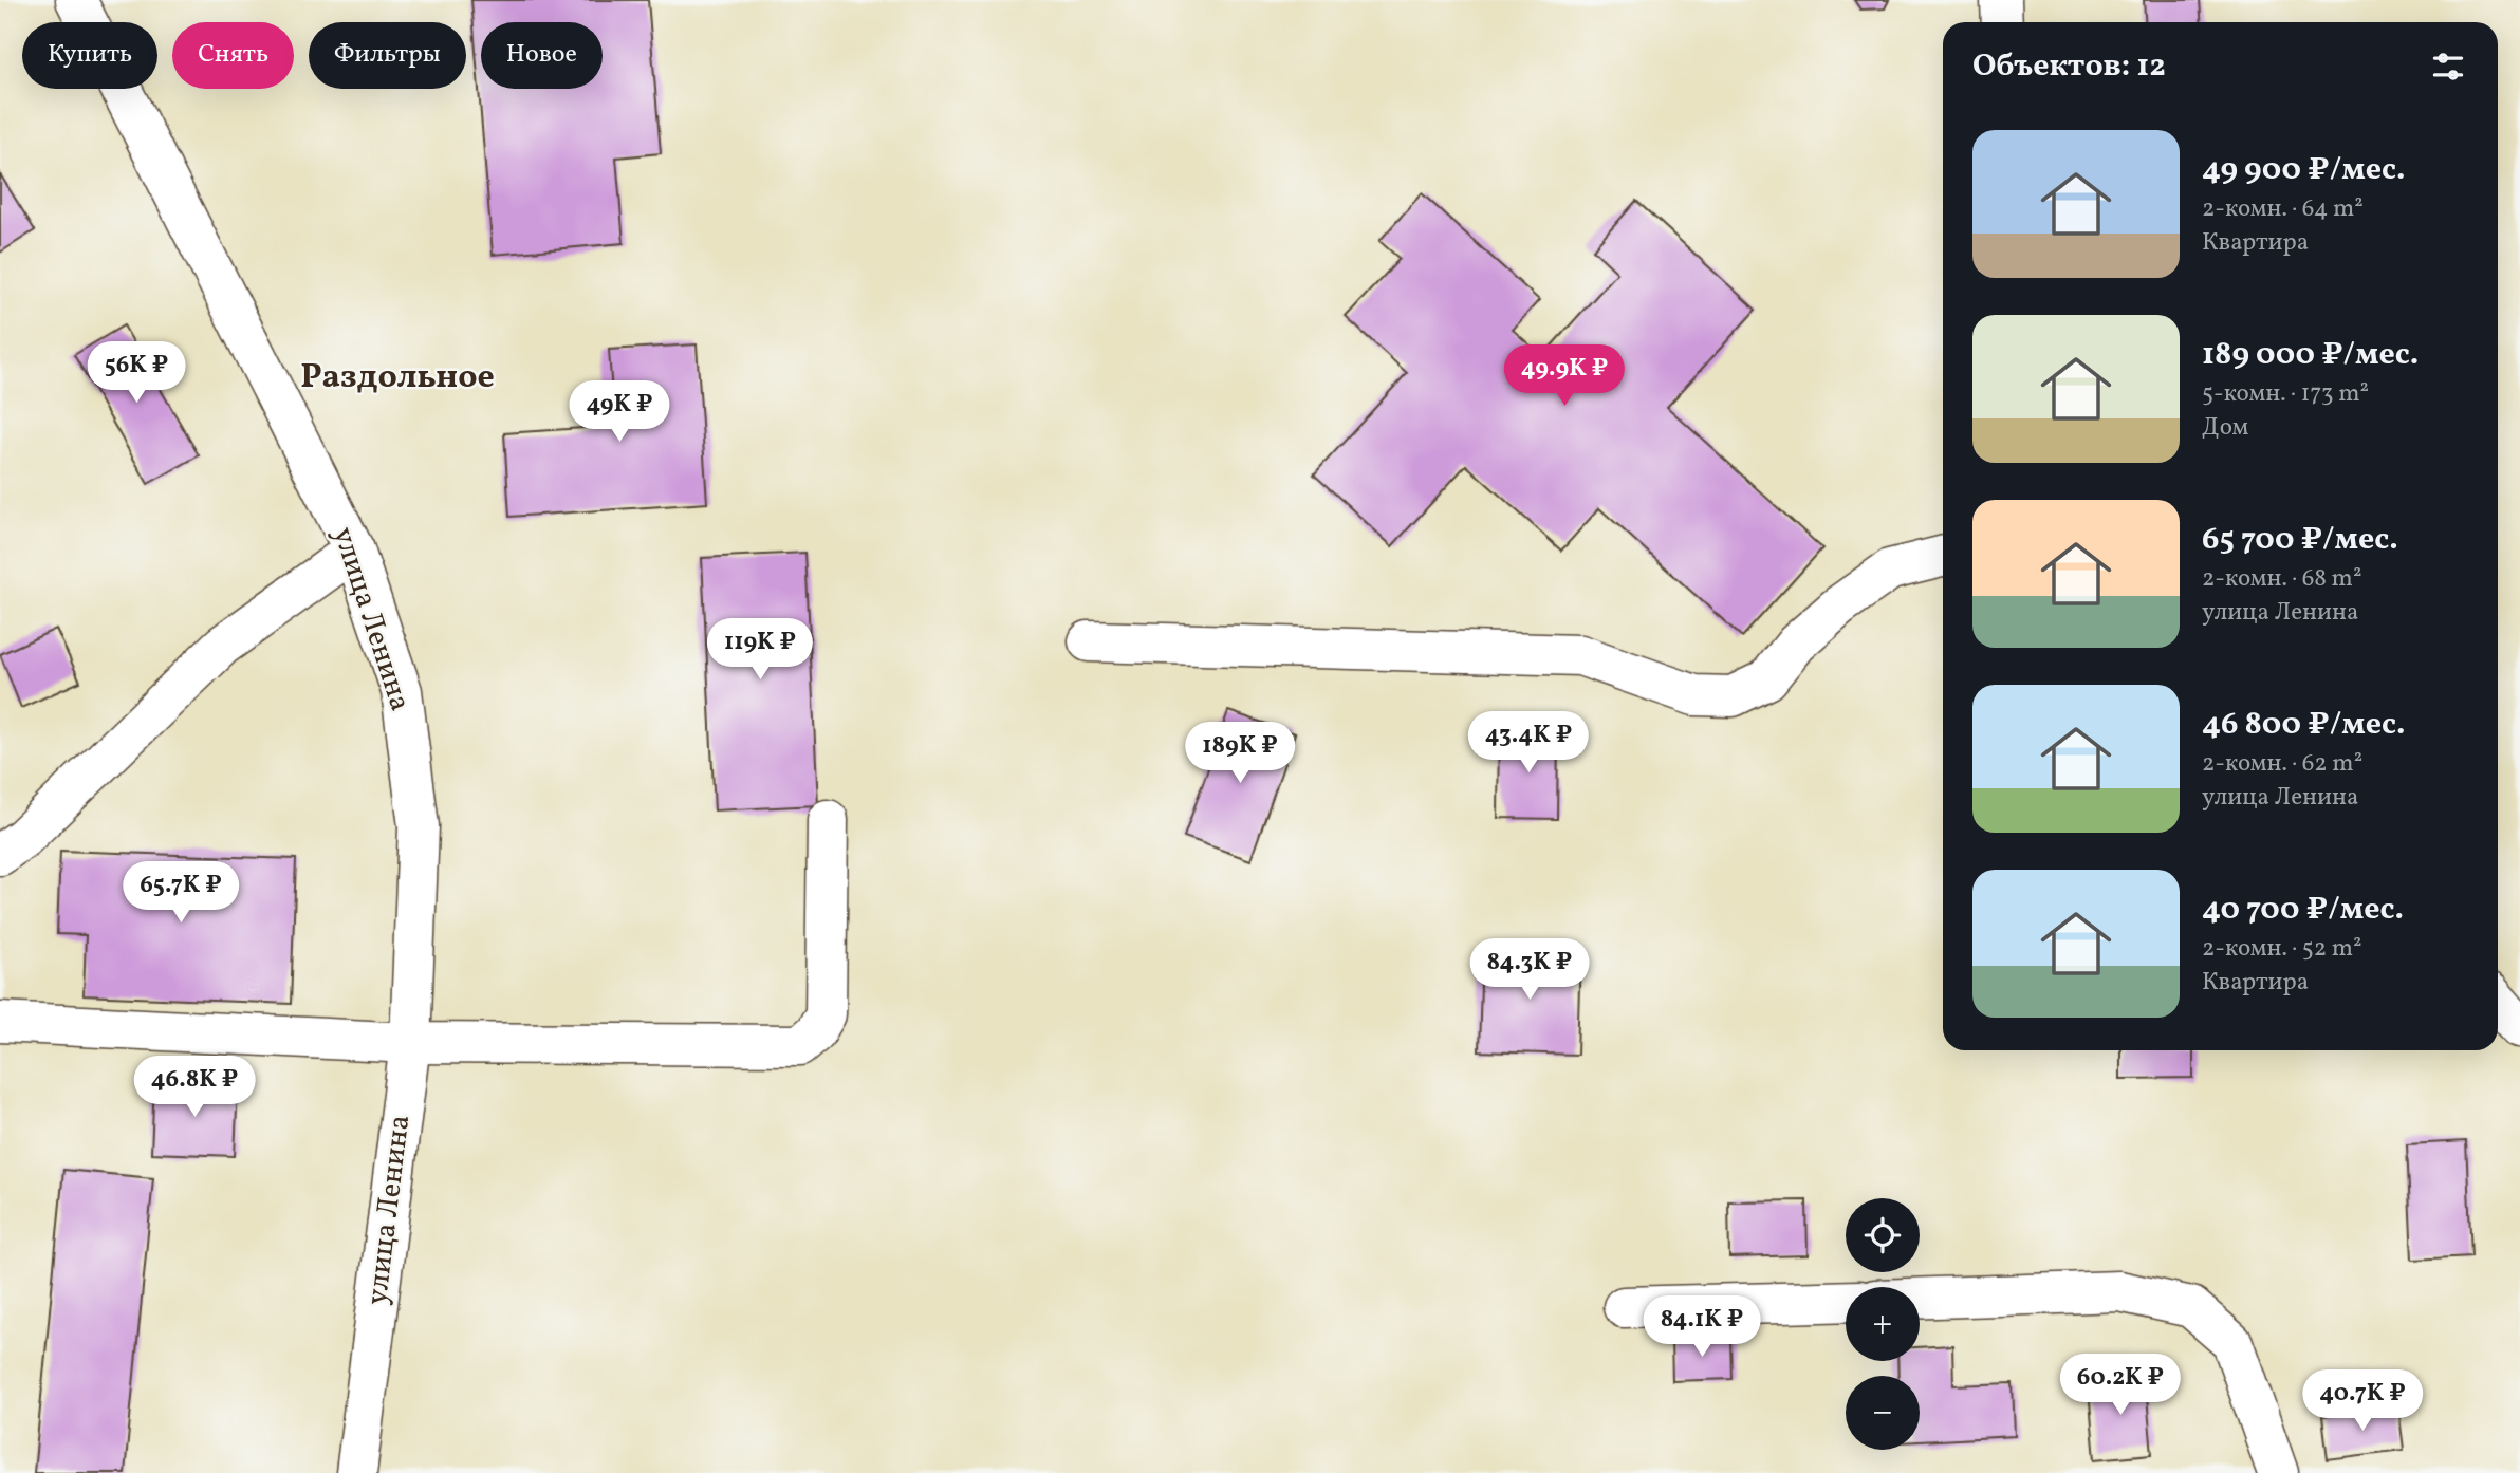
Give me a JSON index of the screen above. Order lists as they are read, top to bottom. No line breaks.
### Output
{"streets":{"street":["улица Ленина"]},"districts":["Раздольное"],"page":{"chip":["Купить","Снять","Фильтры","Новое"],"heading":"Объектов: 12","list":[{"name":"49 900 ₽/мес.","note":"2-комн. · 64 m² · Квартира"},{"name":"189 000 ₽/мес.","note":"5-комн. · 173 m² · Дом"},{"name":"65 700 ₽/мес.","note":"2-комн. · 68 m² · улица Ленина"},{"name":"46 800 ₽/мес.","note":"2-комн. · 62 m² · улица Ленина"},{"name":"40 700 ₽/мес.","note":"2-комн. · 52 m² · Квартира"}],"price":["56K ₽","49.9K ₽","49K ₽","119K ₽","43.4K ₽","189K ₽","65.7K ₽","84.3K ₽","46.8K ₽","84.1K ₽","60.2K ₽","40.7K ₽"],"map_buttons":["+","−"]}}
